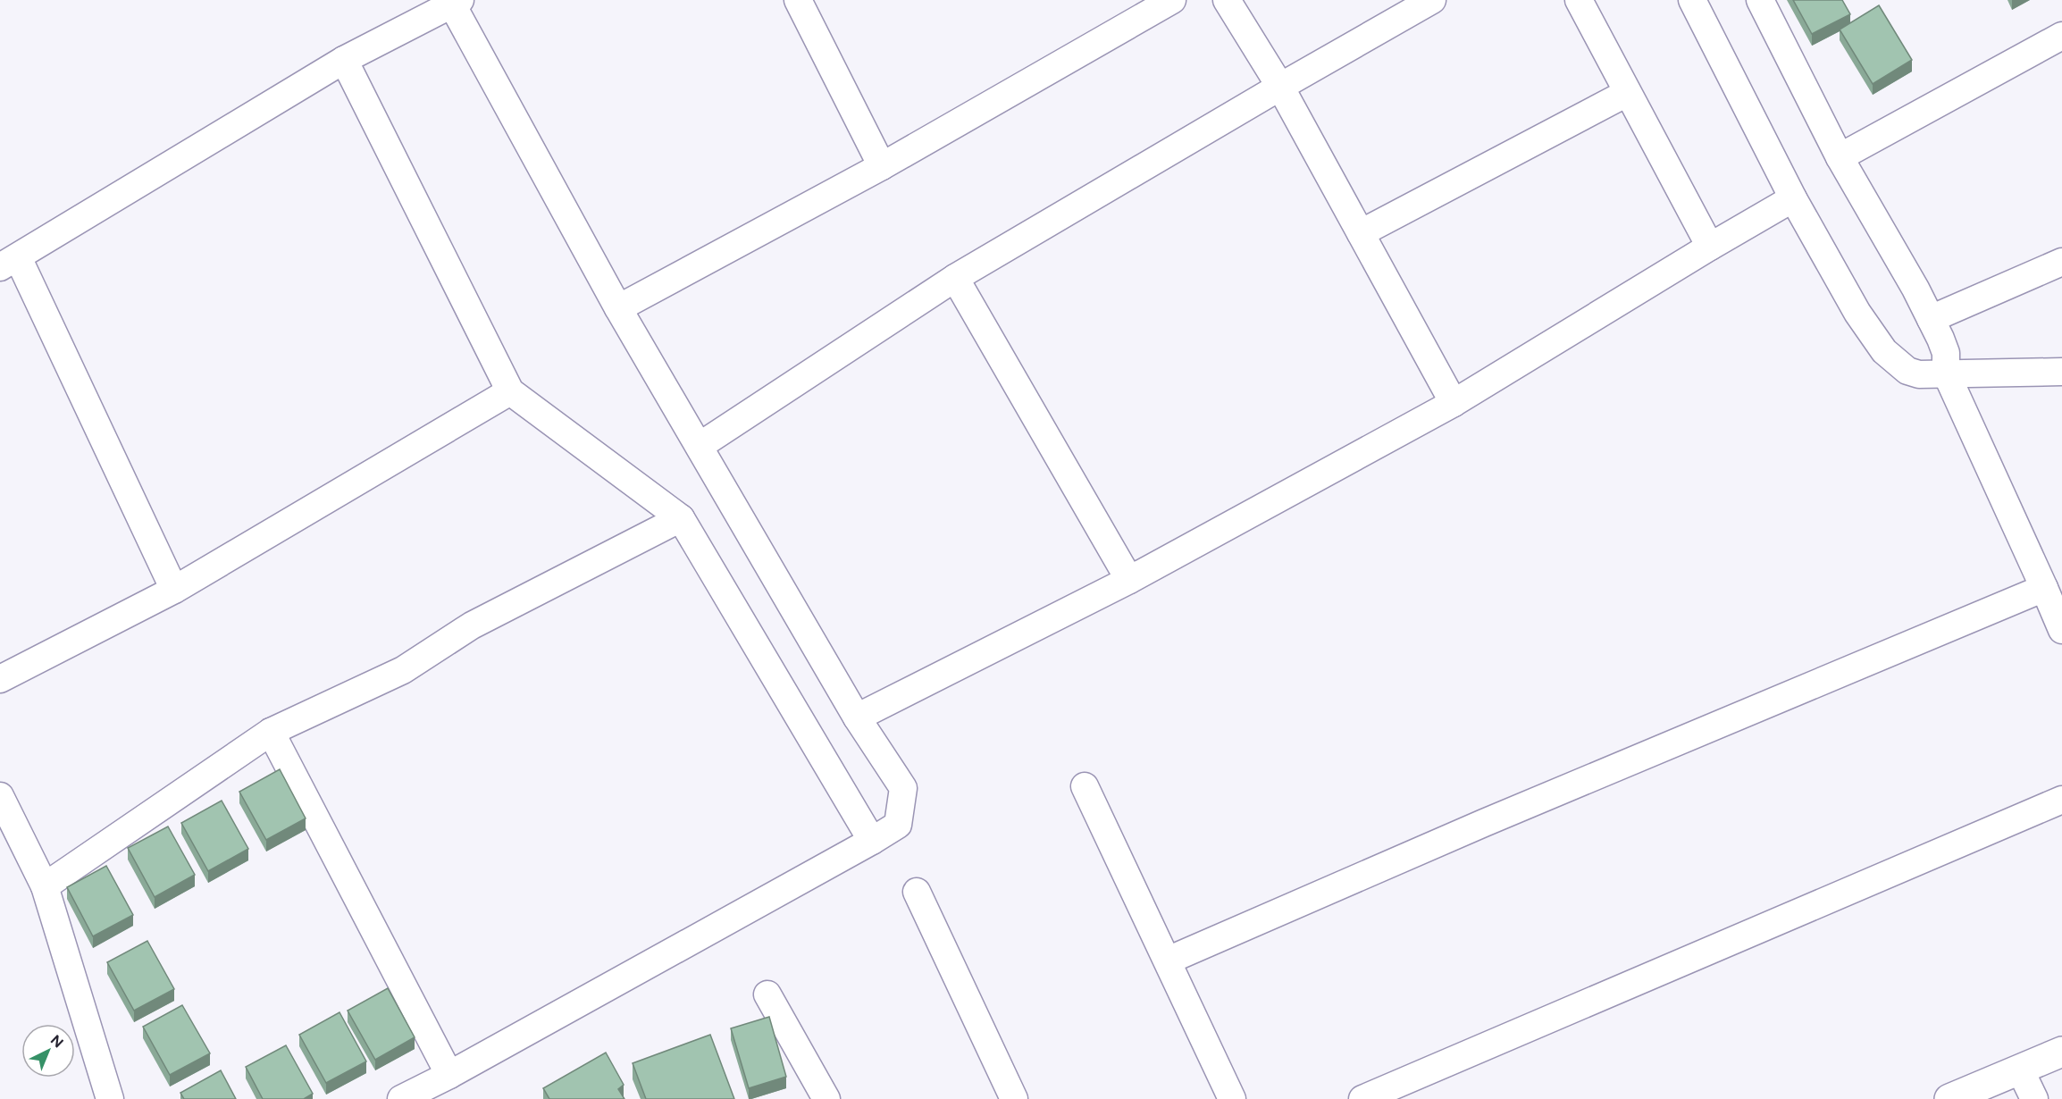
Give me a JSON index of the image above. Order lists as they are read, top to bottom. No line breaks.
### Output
{"north":"top right"}
